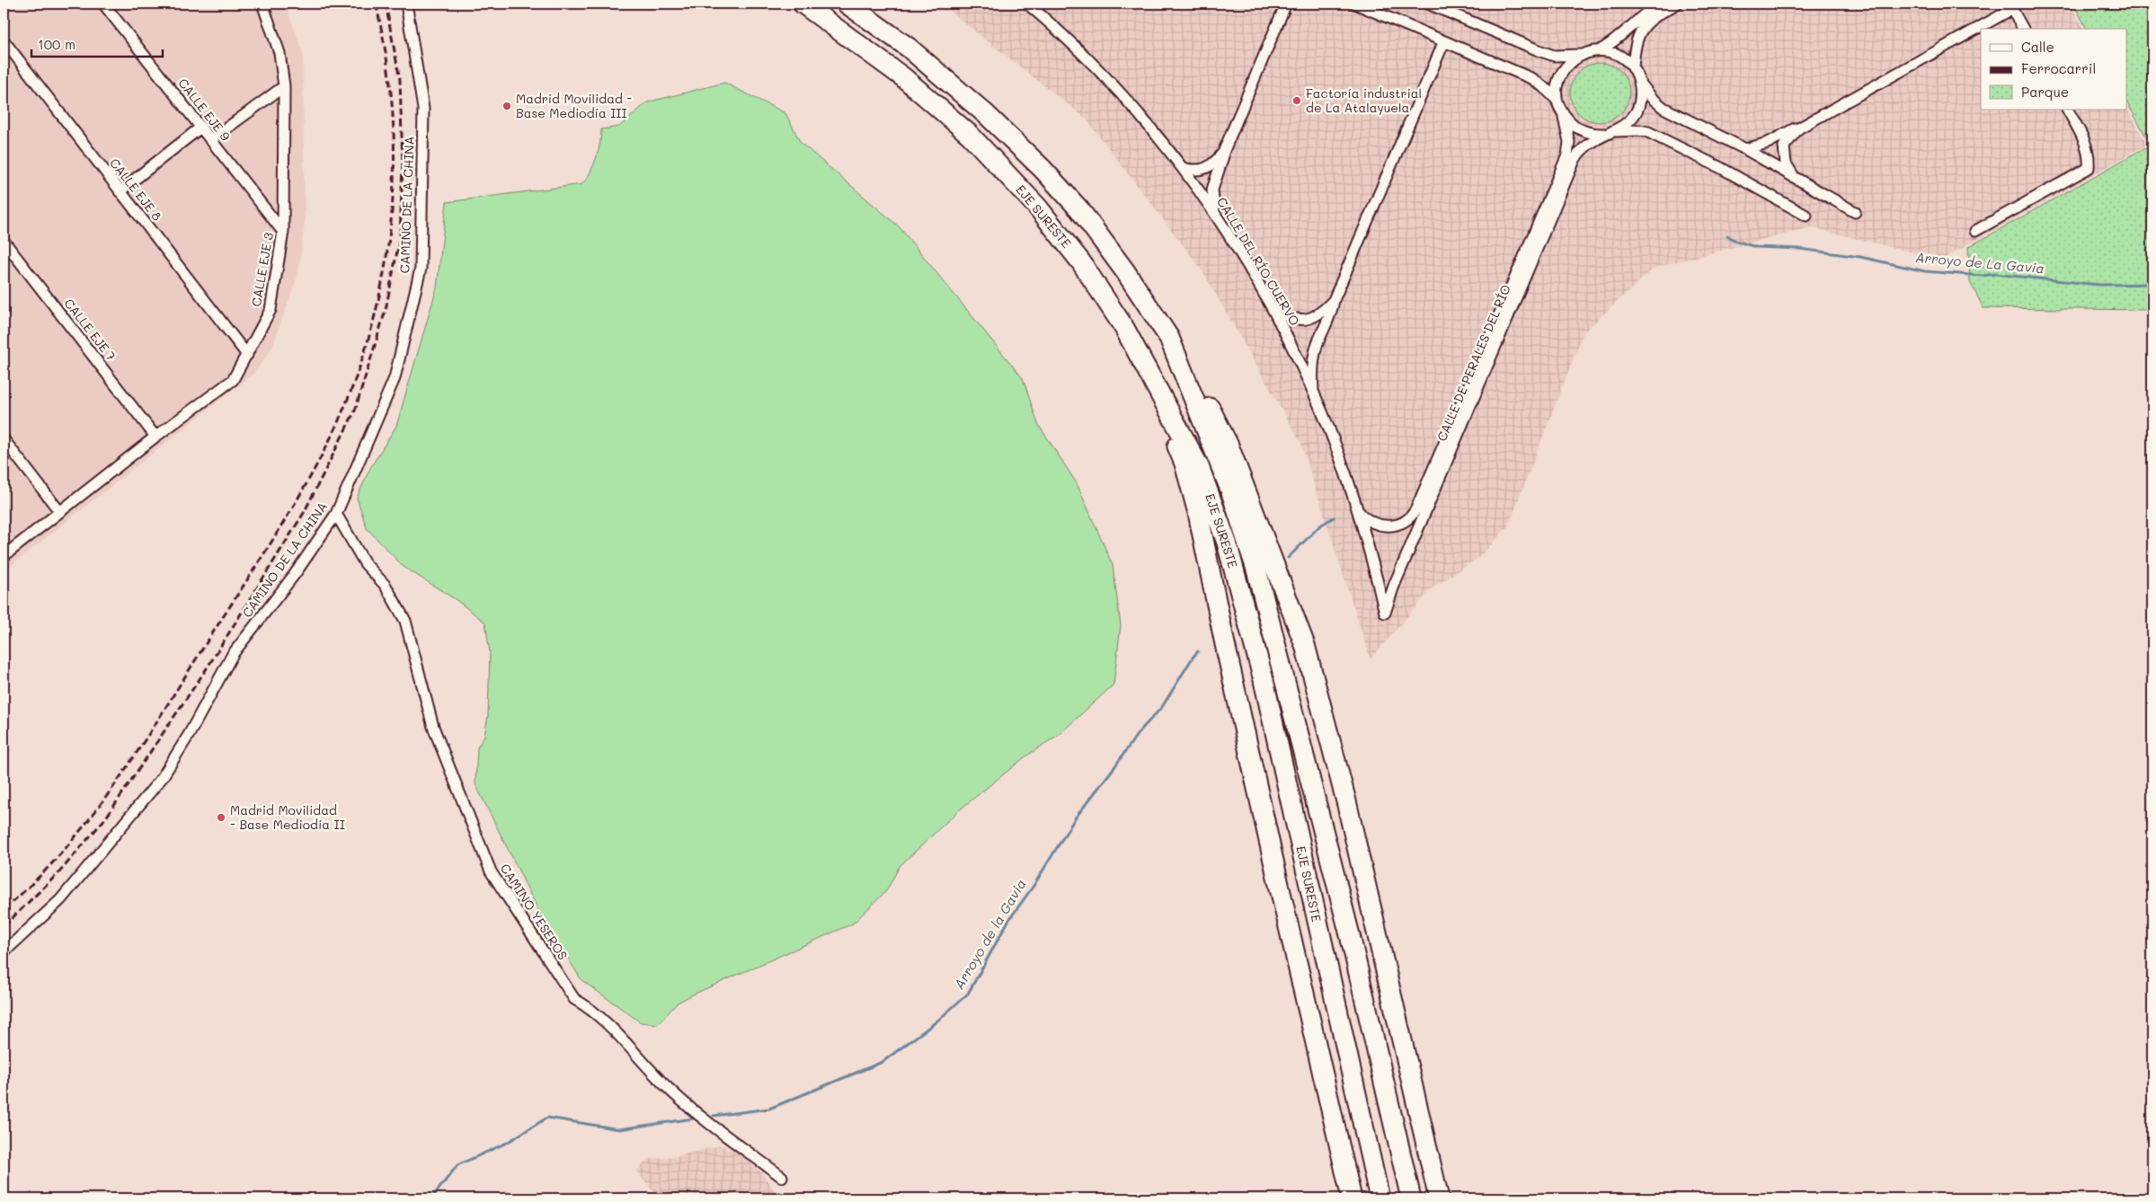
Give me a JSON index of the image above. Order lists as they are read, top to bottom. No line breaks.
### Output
{"streets":{"highway":["EJE SURESTE"],"street":["CALLE EJE 9","CALLE EJE 8","CAMINO DE LA CHINA","CALLE DEL RÍO CUERVO","CALLE EJE 3","CALLE EJE 7","CALLE DE PERALES DEL RÍO","CAMINO YESEROS"]},"crossings":[["CALLE EJE 9","CALLE EJE 3"],["CALLE EJE 8","CALLE EJE 3"],["CAMINO DE LA CHINA","CAMINO YESEROS"],["CALLE DEL RÍO CUERVO","CALLE DE PERALES DEL RÍO"],["CALLE EJE 3","CALLE EJE 7"]],"water":["Arroyo de La Gavia","Arroyo de la Gavia"],"places":["Factoría industrial de La Atalayuela","Madrid Movilidad - Base Mediodía III","Madrid Movilidad - Base Mediodía II"],"legend":["Calle","Ferrocarril","Parque"],"scale_bar":"100 m"}
